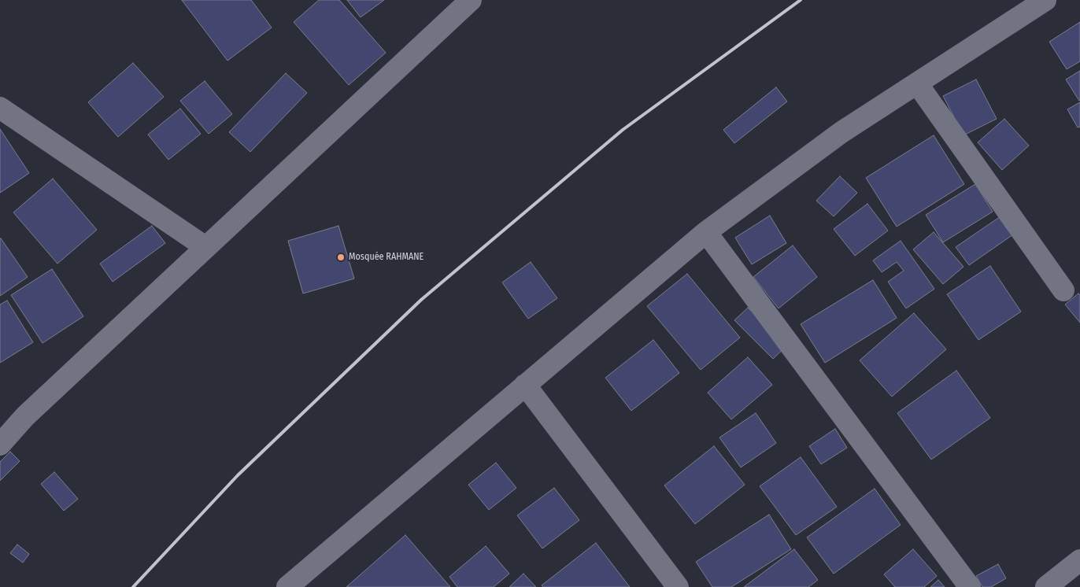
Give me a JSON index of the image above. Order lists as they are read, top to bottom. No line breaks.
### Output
{"places":["Mosquée RAHMANE"]}
